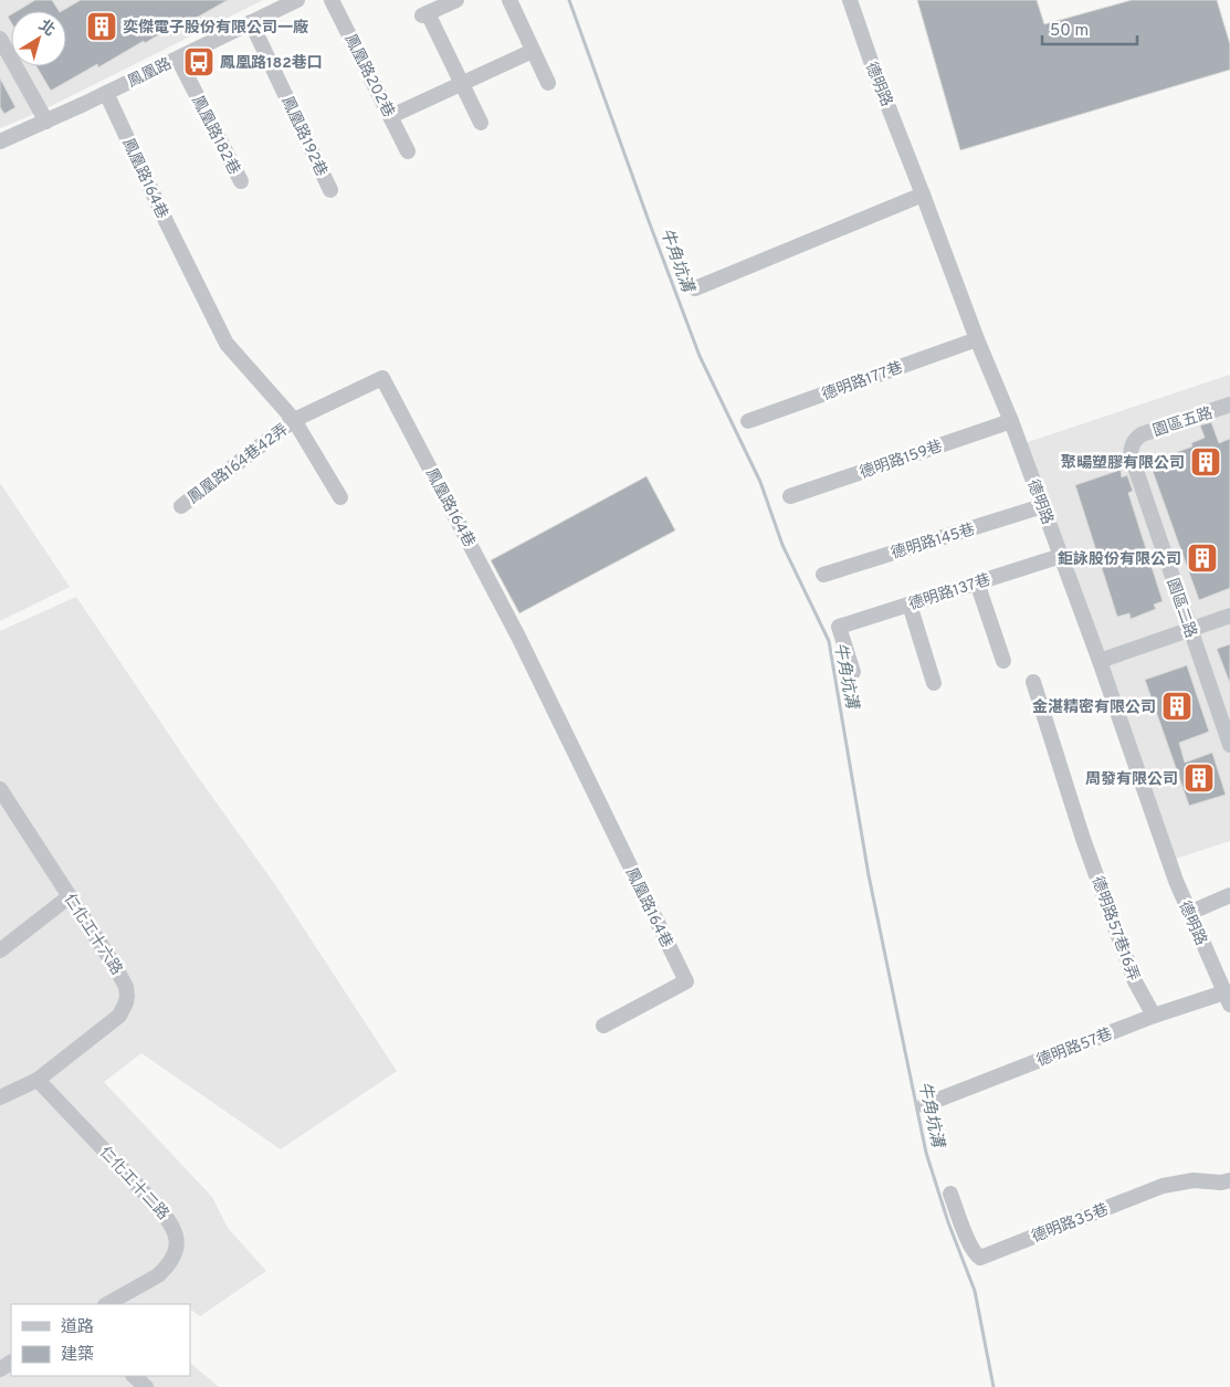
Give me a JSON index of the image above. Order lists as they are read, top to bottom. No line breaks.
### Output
{"streets":{"street":["鳳凰路","鳳凰路202巷","德明路","鳳凰路182巷","鳳凰路192巷","鳳凰路164巷","德明路177巷","園區五路","德明路159巷","鳳凰路164巷42弄","德明路145巷","德明路137巷","園區二路","德明路57巷16弄","仁化工十六路","德明路57巷","仁化工十二路","德明路35巷"]},"crossings":[["鳳凰路","鳳凰路182巷"],["鳳凰路","鳳凰路192巷"],["鳳凰路","鳳凰路164巷"],["德明路","德明路177巷"],["德明路","德明路159巷"],["德明路","德明路145巷"],["德明路","德明路137巷"],["德明路","德明路57巷"],["鳳凰路164巷","鳳凰路164巷42弄"],["園區五路","園區二路"],["德明路57巷16弄","德明路57巷"],["仁化工十六路","仁化工十二路"]],"water":["牛角坑溝"],"places":{"building":["奕傑電子股份有限公司一廠","聚暘塑膠有限公司","鉅詠股份有限公司","金湛精密有限公司","周發有限公司"],"bus stop":["鳳凰路182巷口"]},"legend":["道路","建築"],"scale_bar":"50 m","north":"top right"}
